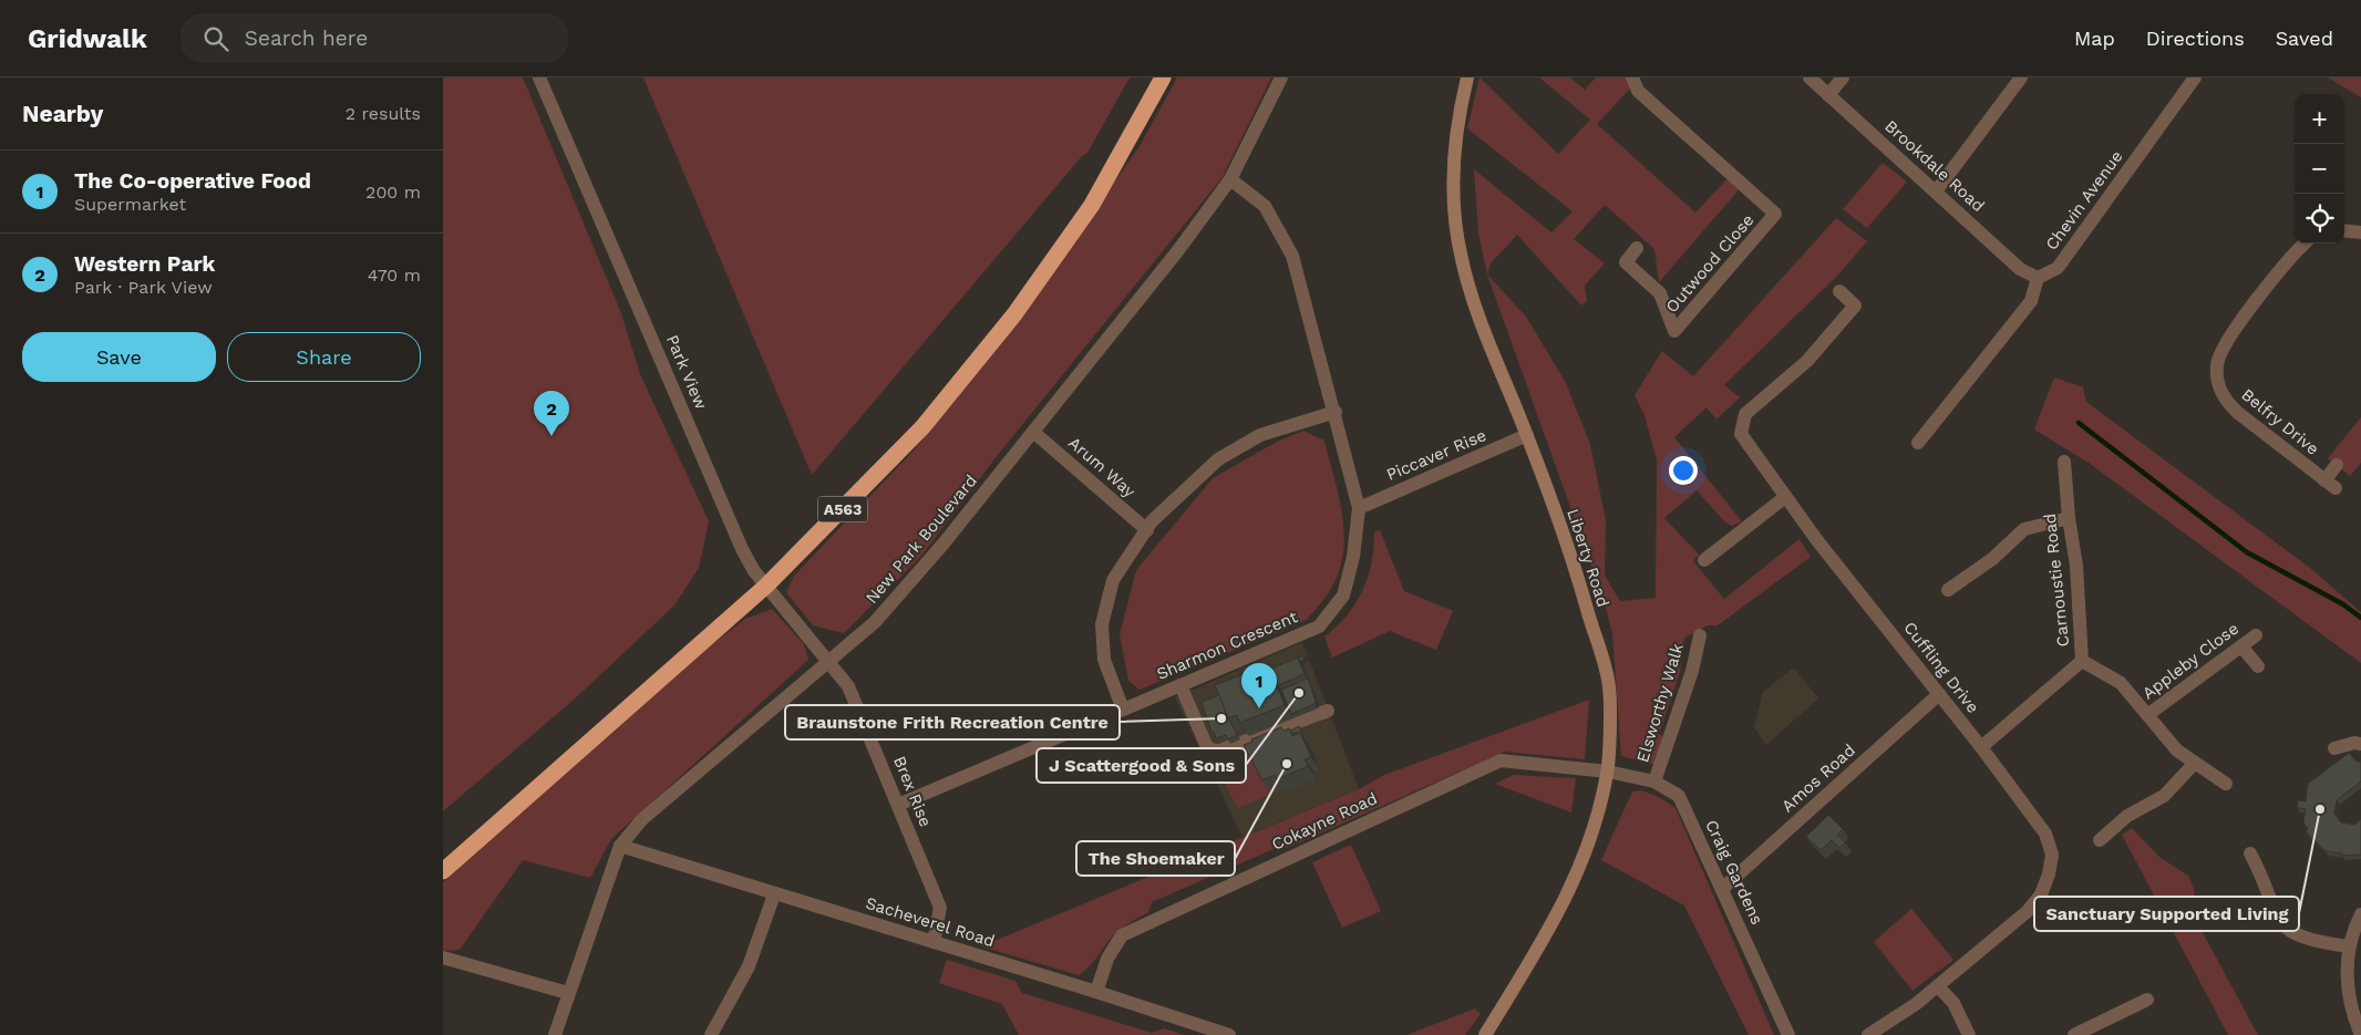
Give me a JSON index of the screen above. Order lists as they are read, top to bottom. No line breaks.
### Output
{"streets":{"highway":["A563"],"street":["Brookdale Road","Chevin Avenue","Outwood Close","Park View","Belfry Drive","Piccaver Rise","Arum Way","New Park Boulevard","Liberty Road","Carnoustie Road","Sharmon Crescent","Appleby Close","Cuffling Drive","Elsworthy Walk","Amos Road","Brex Rise","Cokayne Road","Craig Gardens","Sacheverel Road"]},"crossings":[["Brookdale Road","Chevin Avenue"],["Park View","A563"],["Park View","New Park Boulevard"],["Park View","Brex Rise"],["Piccaver Rise","Liberty Road"],["Piccaver Rise","Sharmon Crescent"],["Arum Way","New Park Boulevard"],["New Park Boulevard","Sharmon Crescent"],["New Park Boulevard","Brex Rise"],["New Park Boulevard","Sacheverel Road"],["Liberty Road","Cokayne Road"],["Liberty Road","Craig Gardens"],["Carnoustie Road","Cuffling Drive"],["Sharmon Crescent","Brex Rise"],["Cuffling Drive","Amos Road"],["Elsworthy Walk","Craig Gardens"],["Amos Road","Craig Gardens"],["Brex Rise","Sacheverel Road"],["Cokayne Road","Craig Gardens"],["Cokayne Road","Sacheverel Road"]],"places":["J Scattergood & Sons","Braunstone Frith Recreation Centre","The Shoemaker","Sanctuary Supported Living"],"page":{"header":"Gridwalk","search":"Search here","nav":["Map","Directions","Saved"],"heading":["Nearby","2 results"],"map_buttons":["+","−"],"list":[{"mark":"1","name":"The Co-operative Food","note":"Supermarket","value":"200 m"},{"mark":"2","name":"Western Park","note":"Park · Park View","value":"470 m"}],"buttons":["Save","Share"],"pins":["2","1"]}}
